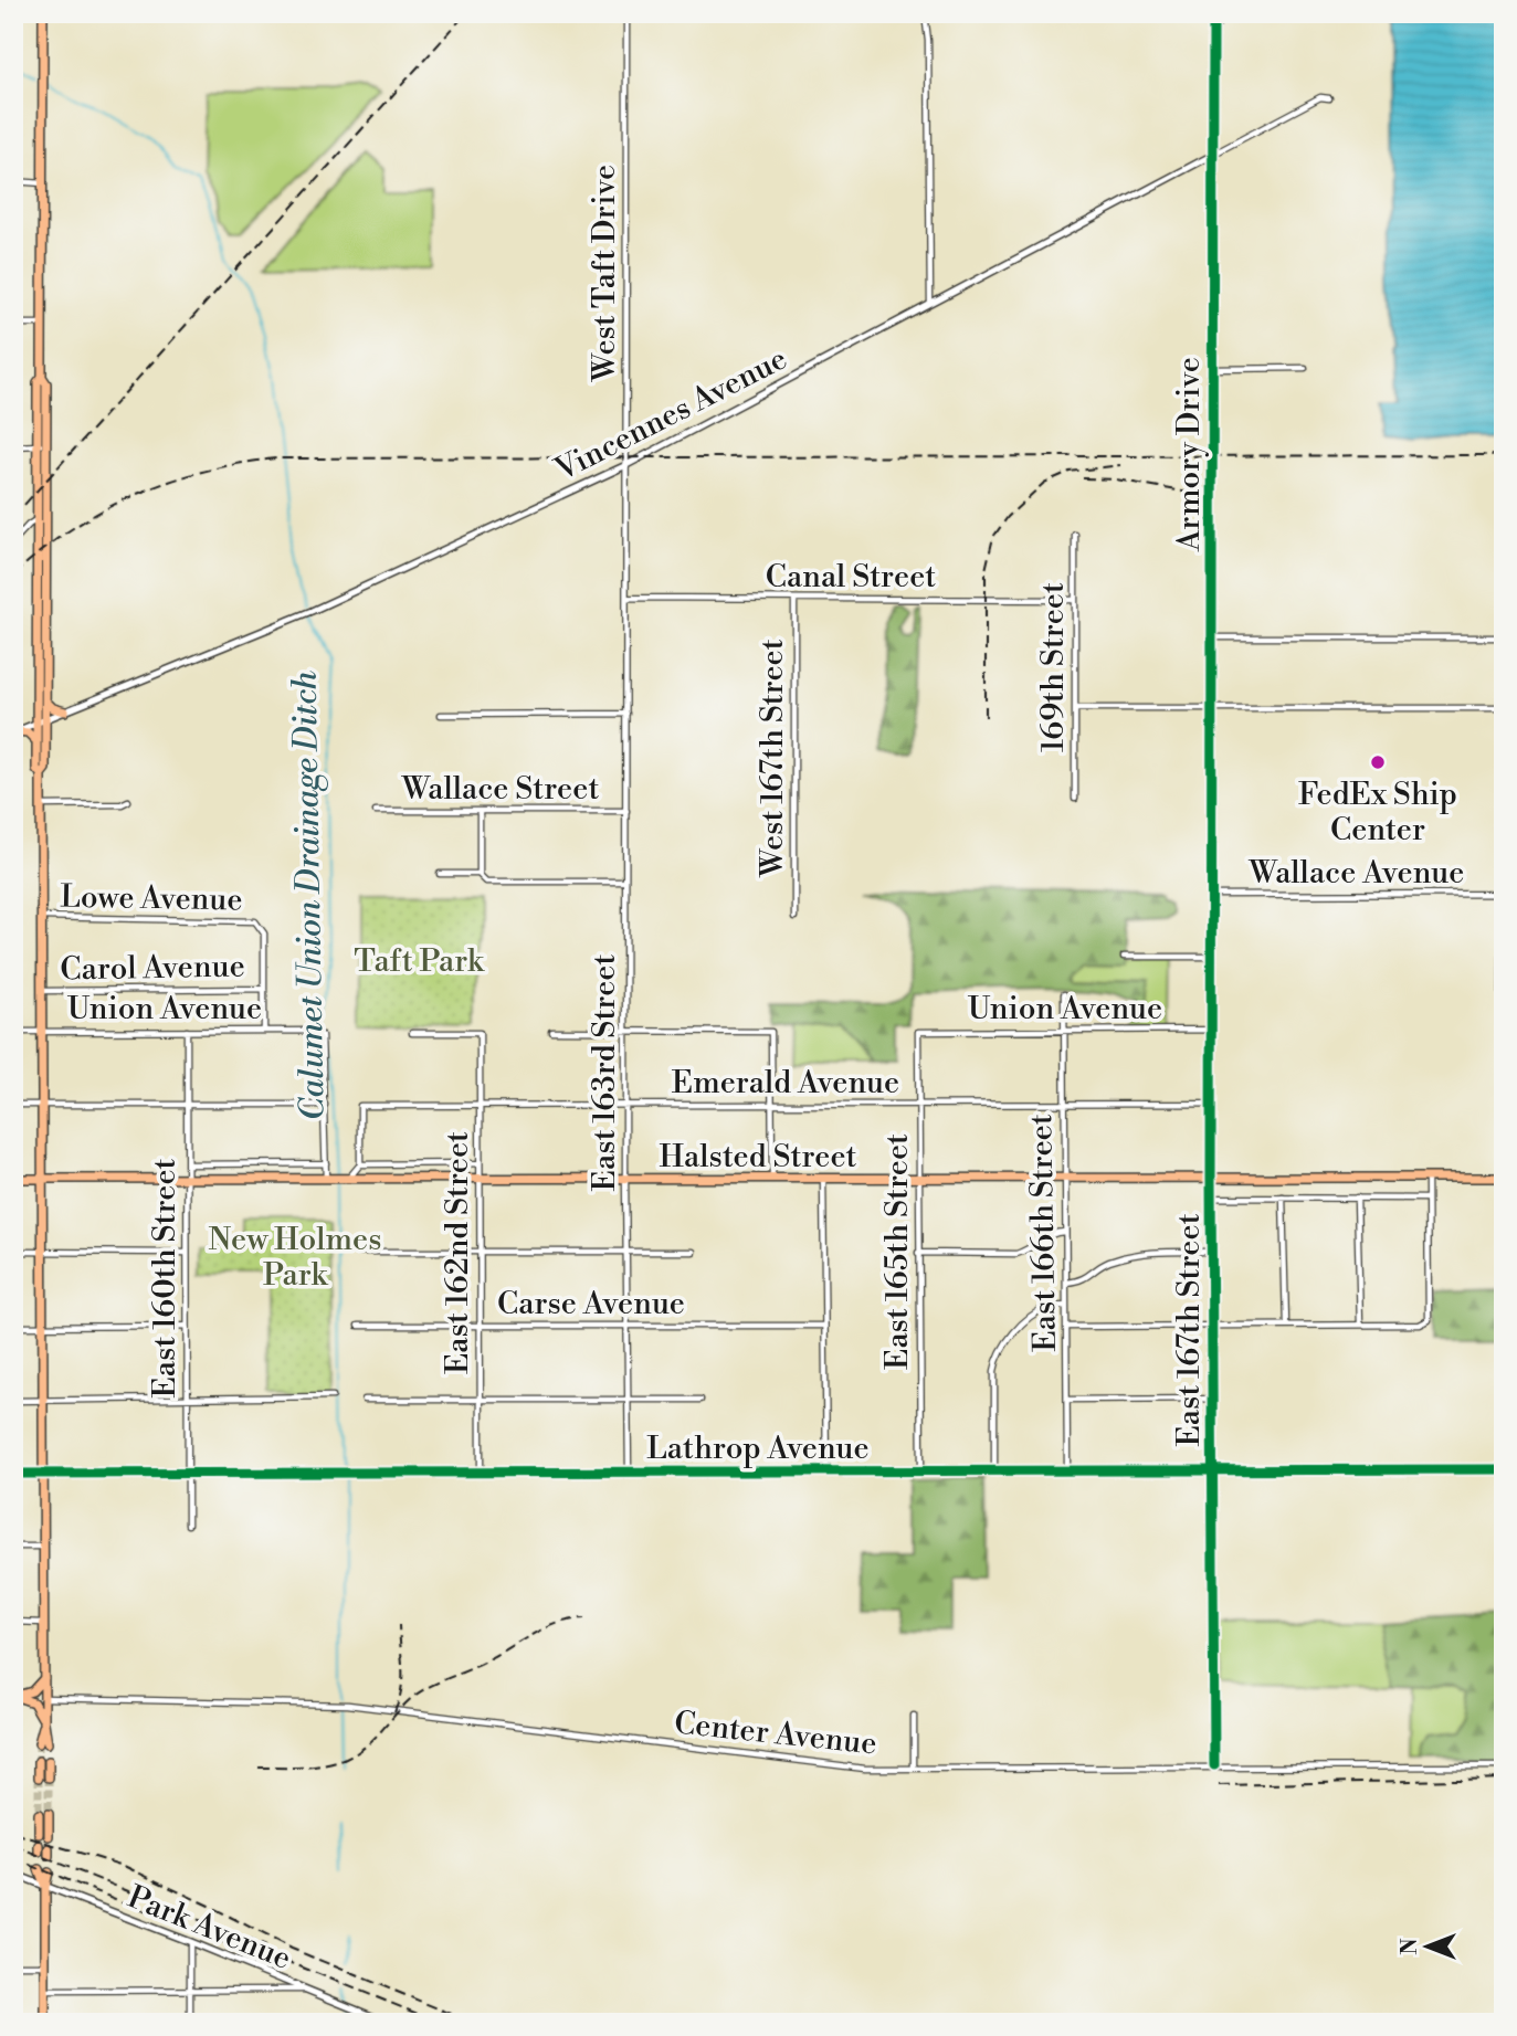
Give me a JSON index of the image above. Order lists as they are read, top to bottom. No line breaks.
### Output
{"streets":{"main road":["Halsted Street"],"street":["West Taft Drive","Vincennes Avenue","Armory Drive","Canal Street","169th Street","West 167th Street","Wallace Street","Wallace Avenue","Lowe Avenue","Carol Avenue","Union Avenue","East 163rd Street","Emerald Avenue","East 166th Street","East 165th Street","East 162nd Street","East 160th Street","Carse Avenue","East 167th Street","Lathrop Avenue","Center Avenue","Park Avenue"]},"crossings":[["West Taft Drive","Vincennes Avenue"],["West Taft Drive","Canal Street"],["West Taft Drive","East 163rd Street"],["Vincennes Avenue","Armory Drive"],["Armory Drive","Wallace Avenue"],["Armory Drive","East 167th Street"],["Canal Street","169th Street"],["Canal Street","West 167th Street"],["Wallace Street","East 163rd Street"],["Wallace Avenue","East 167th Street"],["Lowe Avenue","Carol Avenue"],["Union Avenue","East 166th Street"],["Union Avenue","East 165th Street"],["Union Avenue","East 160th Street"],["Union Avenue","East 167th Street"],["East 163rd Street","Emerald Avenue"],["East 163rd Street","Halsted Street"],["East 163rd Street","Carse Avenue"],["East 163rd Street","Lathrop Avenue"],["Emerald Avenue","East 166th Street"],["Emerald Avenue","East 165th Street"],["Emerald Avenue","East 162nd Street"],["Emerald Avenue","East 167th Street"],["Halsted Street","East 166th Street"],["Halsted Street","East 165th Street"],["Halsted Street","East 162nd Street"],["Halsted Street","East 160th Street"],["Halsted Street","East 167th Street"],["East 166th Street","Lathrop Avenue"],["East 165th Street","Lathrop Avenue"],["East 162nd Street","Carse Avenue"],["East 162nd Street","Lathrop Avenue"],["East 160th Street","Lathrop Avenue"],["East 167th Street","Lathrop Avenue"],["East 167th Street","Center Avenue"]],"water":["Calumet Union Drainage Ditch"],"parks":["Taft Park","New Holmes Park"],"places":["FedEx Ship Center"],"north":"left"}
